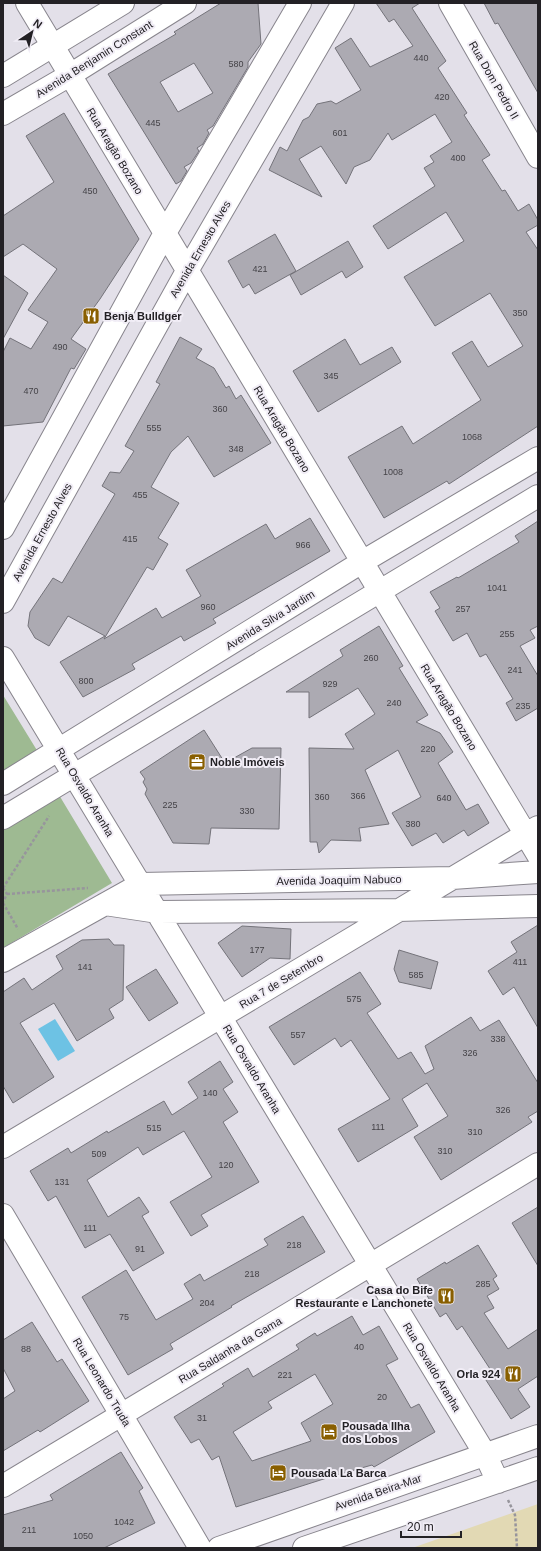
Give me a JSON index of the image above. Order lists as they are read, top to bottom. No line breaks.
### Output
{"streets":{"street":["Avenida Benjamin Constant","Rua Dom Pedro II","Rua Aragão Bozano","Avenida Ernesto Alves","Avenida Silva Jardim","Rua Osvaldo Aranha","Avenida Joaquim Nabuco","Rua 7 de Setembro","Rua Saldanha da Gama","Rua Leonardo Truda","Avenida Beira-Mar"]},"crossings":[["Avenida Benjamin Constant","Rua Aragão Bozano"],["Rua Aragão Bozano","Avenida Ernesto Alves"],["Rua Aragão Bozano","Avenida Silva Jardim"],["Rua Aragão Bozano","Rua 7 de Setembro"],["Avenida Silva Jardim","Rua Osvaldo Aranha"],["Rua Osvaldo Aranha","Avenida Joaquim Nabuco"],["Rua Osvaldo Aranha","Rua 7 de Setembro"],["Rua Osvaldo Aranha","Rua Saldanha da Gama"],["Rua Osvaldo Aranha","Avenida Beira-Mar"],["Avenida Joaquim Nabuco","Rua 7 de Setembro"],["Rua Saldanha da Gama","Rua Leonardo Truda"]],"places":{"restaurant":["Benja Bulldger","Casa do Bife Restaurante e Lanchonete","Orla 924"],"office":["Noble Imóveis"],"hotel":["Pousada Ilha dos Lobos","Pousada La Barca"]},"house_numbers":["440","580","420","445","601","400","450","421","350","490","345","470","360","555","1068","348","1008","455","415","966","1041","960","257","255","260","241","800","929","240","235","220","366","360","640","225","330","380","177","411","141","585","575","557","338","326","140","326","111","515","310","310","509","120","131","111","218","91","218","285","204","75","40","88","221","20","31","1042","211","1050"],"scale_bar":"20 m","north":"top right"}
